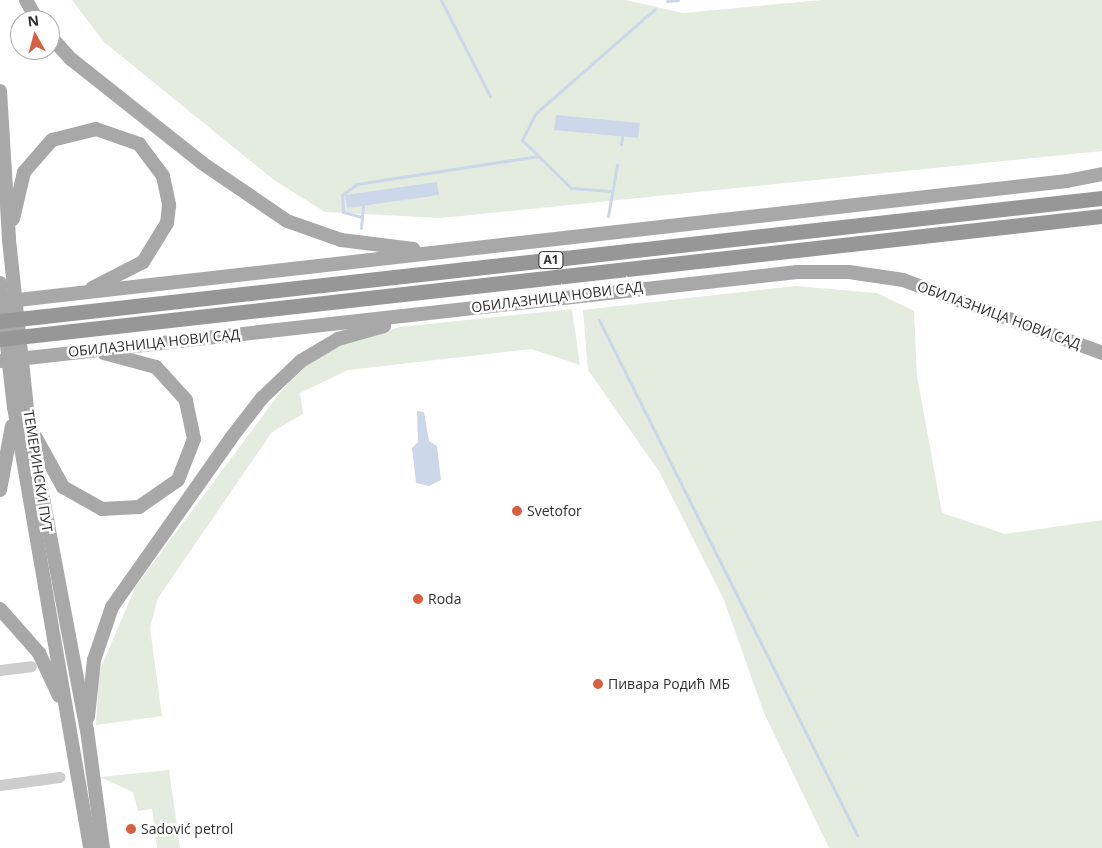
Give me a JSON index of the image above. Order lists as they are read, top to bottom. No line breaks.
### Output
{"streets":{"highway":["A1"],"main road":["ОБИЛАЗНИЦА НОВИ САД","ТЕМЕРИНСКИ ПУТ"]},"places":["Svetofor","Roda","Пивара Родић МБ","Sadović petrol"],"north":"top"}
